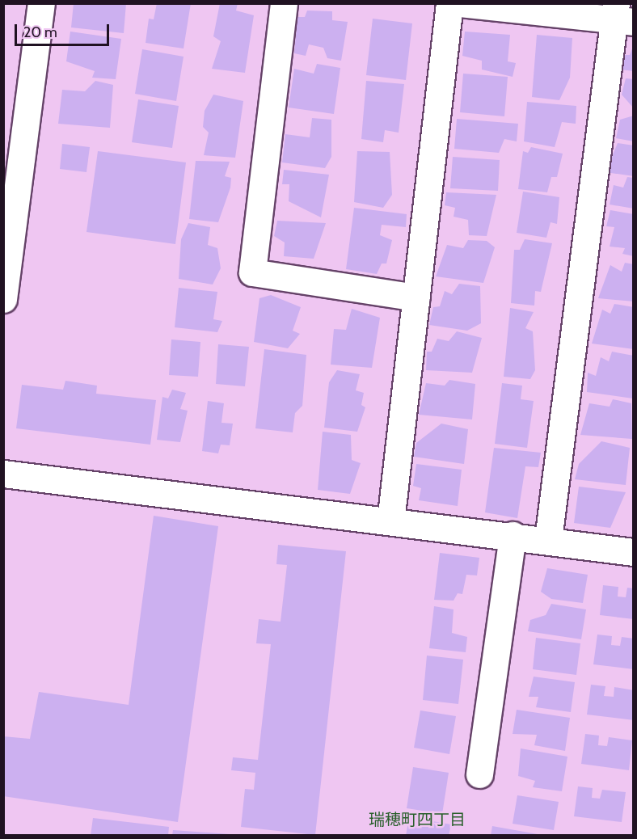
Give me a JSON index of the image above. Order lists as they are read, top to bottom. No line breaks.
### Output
{"districts":["瑞穂町四丁目"],"scale_bar":"20 m"}
